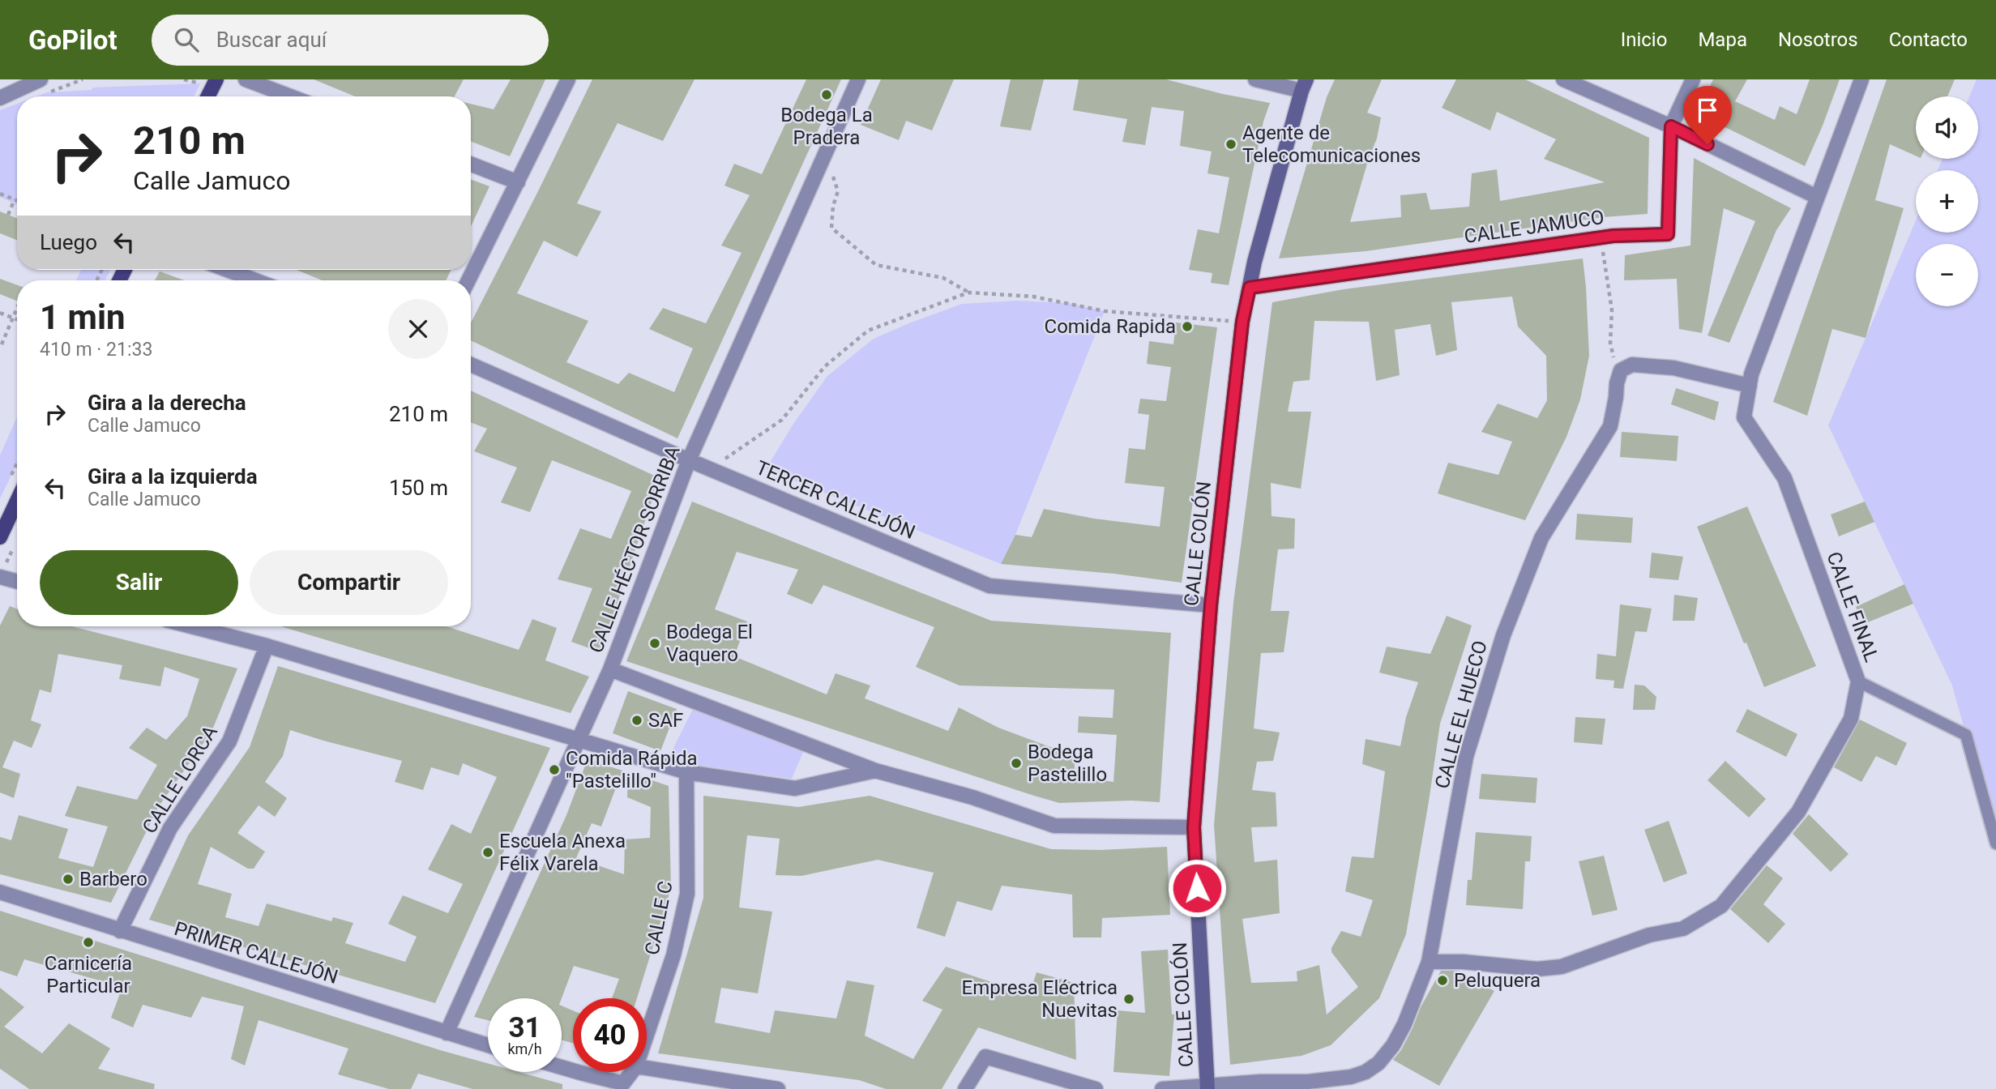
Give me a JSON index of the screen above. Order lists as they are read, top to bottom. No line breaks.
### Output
{"streets":{"street":["CALLE JAMUCO","TERCER CALLEJÓN","CALLE COLÓN","CALLE HÉCTOR SORRIBA","CALLE FINAL","CALLE EL HUECO","CALLE LORCA","CALLE C","PRIMER CALLEJÓN"]},"crossings":[["CALLE JAMUCO","CALLE COLÓN"],["TERCER CALLEJÓN","CALLE COLÓN"],["TERCER CALLEJÓN","CALLE HÉCTOR SORRIBA"],["CALLE COLÓN","CALLE EL HUECO"],["CALLE HÉCTOR SORRIBA","PRIMER CALLEJÓN"],["CALLE FINAL","CALLE EL HUECO"],["CALLE LORCA","PRIMER CALLEJÓN"]],"places":["Bodega La Pradera","Agente de Telecomunicaciones","Comida Rapida","Bodega El Vaquero","SAF","Bodega Pastelillo","Comida Rápida \"Pastelillo\"","Escuela Anexa Félix Varela","Barbero","Carnicería Particular","Peluquera","Empresa Eléctrica Nuevitas"],"page":{"header":"GoPilot","search":"Buscar aquí","nav":["Inicio","Mapa","Nosotros","Contacto"],"map_buttons":["+","−"],"turn":["210 m","Calle Jamuco"],"then":"Luego","heading":["1 min","410 m · 21:33"],"list":[{"name":"Gira a la derecha","note":"Calle Jamuco","value":"210 m"},{"name":"Gira a la izquierda","note":"Calle Jamuco","value":"150 m"}],"buttons":["Salir","Compartir"],"speed":"31 km/h","limit":"40"}}
